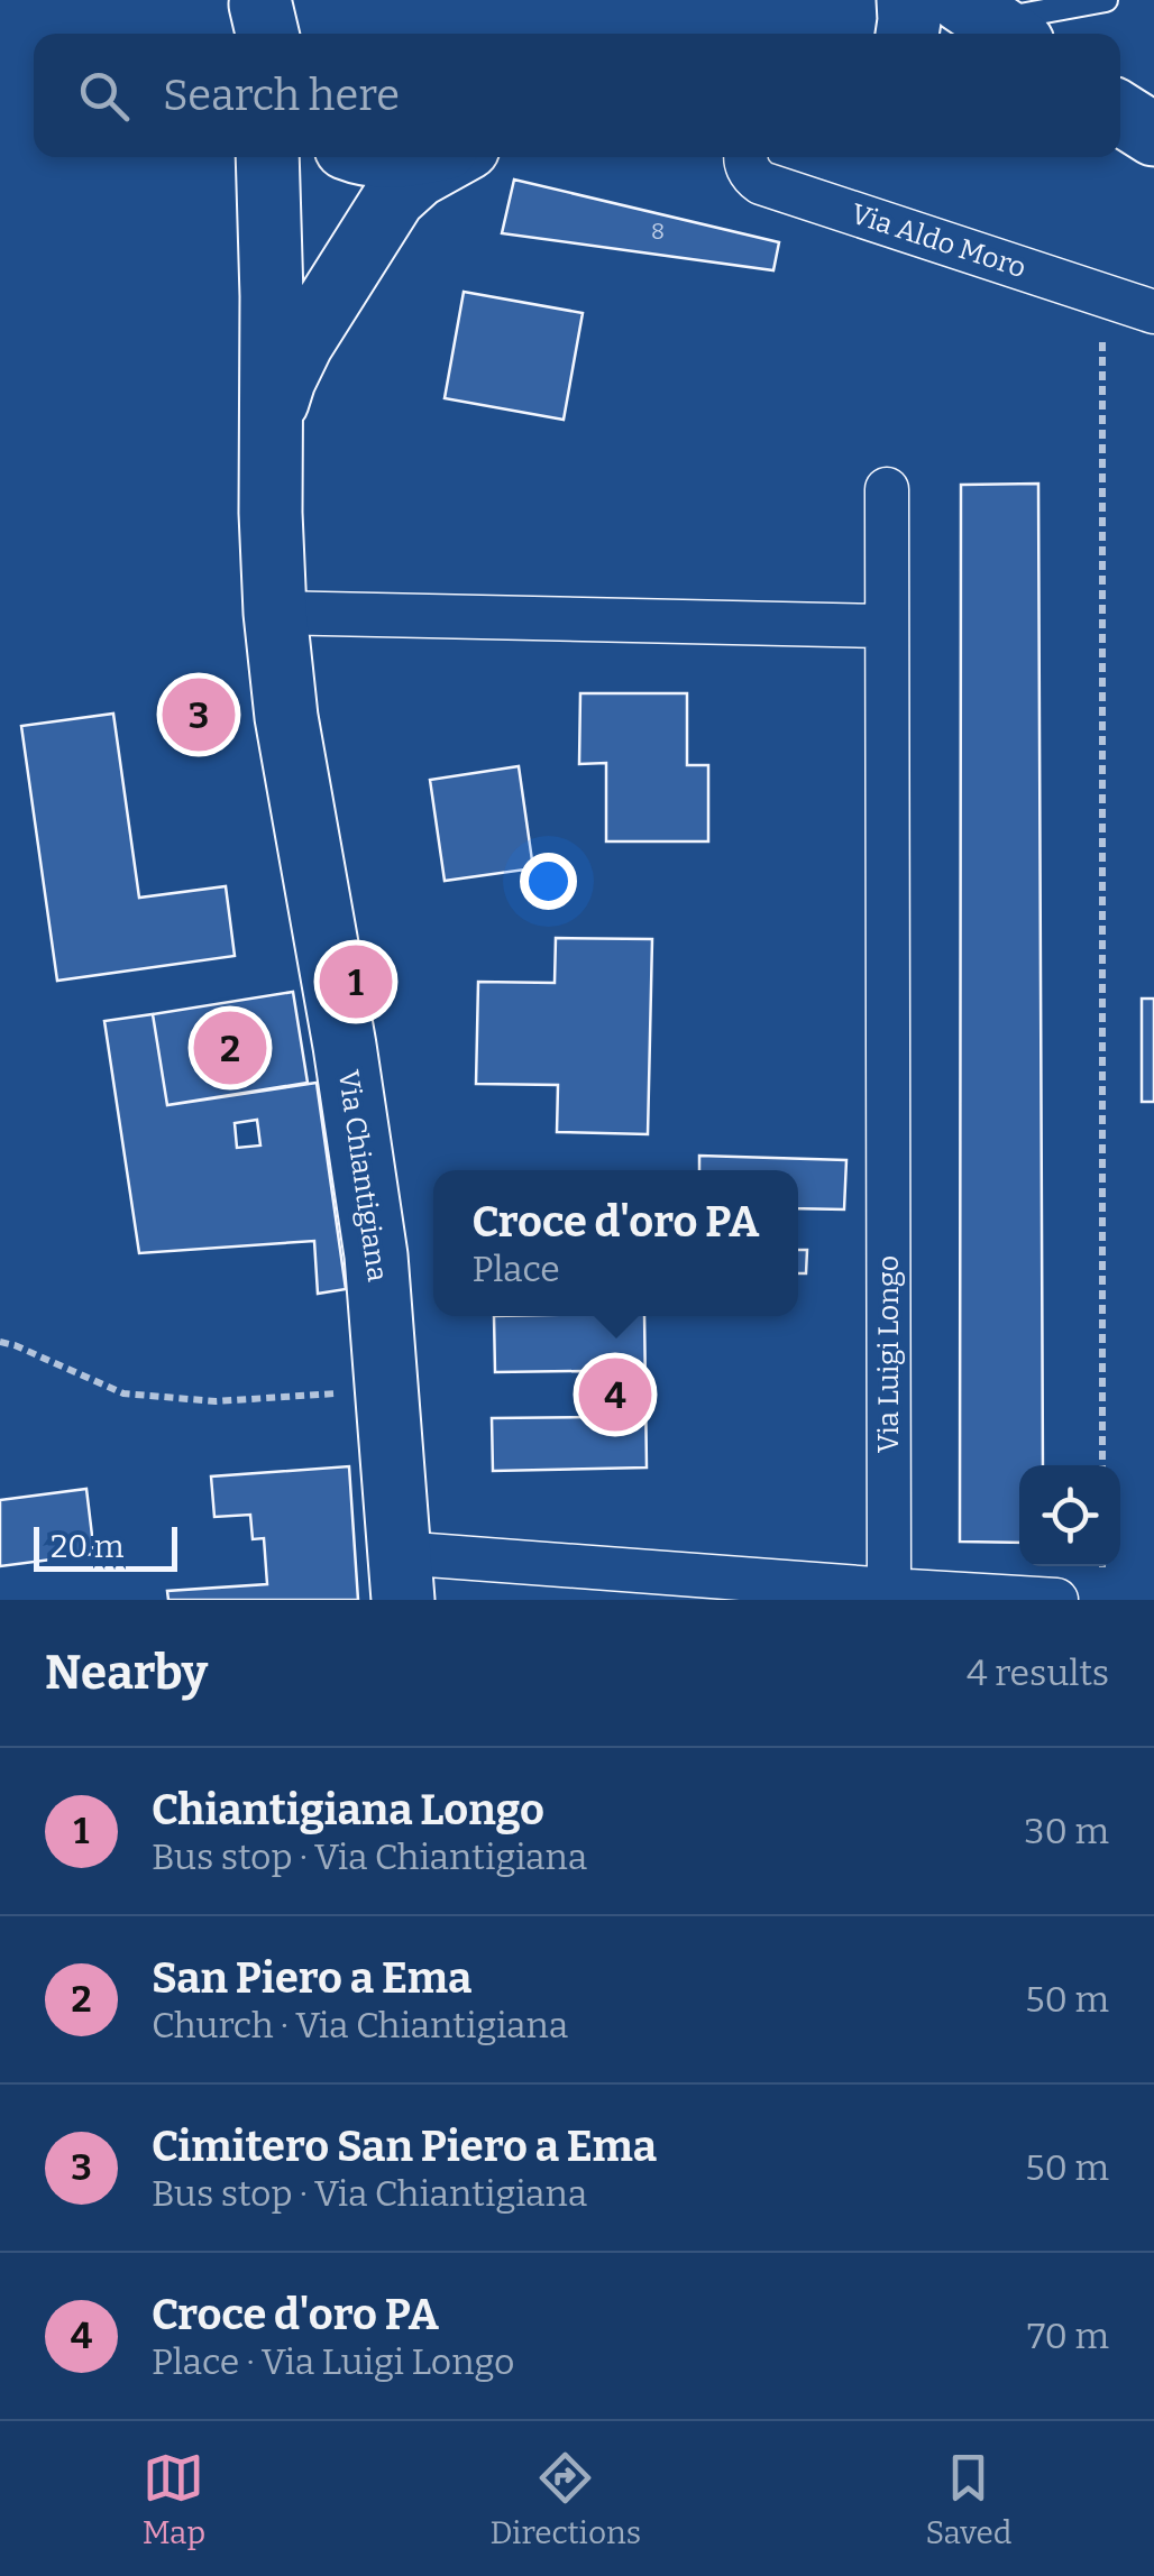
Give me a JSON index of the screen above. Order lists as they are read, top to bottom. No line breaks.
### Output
{"streets":{"street":["Via Aldo Moro","Via Chiantigiana","Via Luigi Longo"]},"house_numbers":["8"],"scale_bar":"20 m","page":{"search":"Search here","pins":["3","1","2","4"],"popup":["Croce d'oro PA","Place"],"scale":"20 m","heading":["Nearby","4 results"],"list":[{"mark":"1","name":"Chiantigiana Longo","note":"Bus stop · Via Chiantigiana","value":"30 m"},{"mark":"2","name":"San Piero a Ema","note":"Church · Via Chiantigiana","value":"50 m"},{"mark":"3","name":"Cimitero San Piero a Ema","note":"Bus stop · Via Chiantigiana","value":"50 m"},{"mark":"4","name":"Croce d'oro PA","note":"Place · Via Luigi Longo","value":"70 m"}],"nav":["Map","Directions","Saved"]}}
